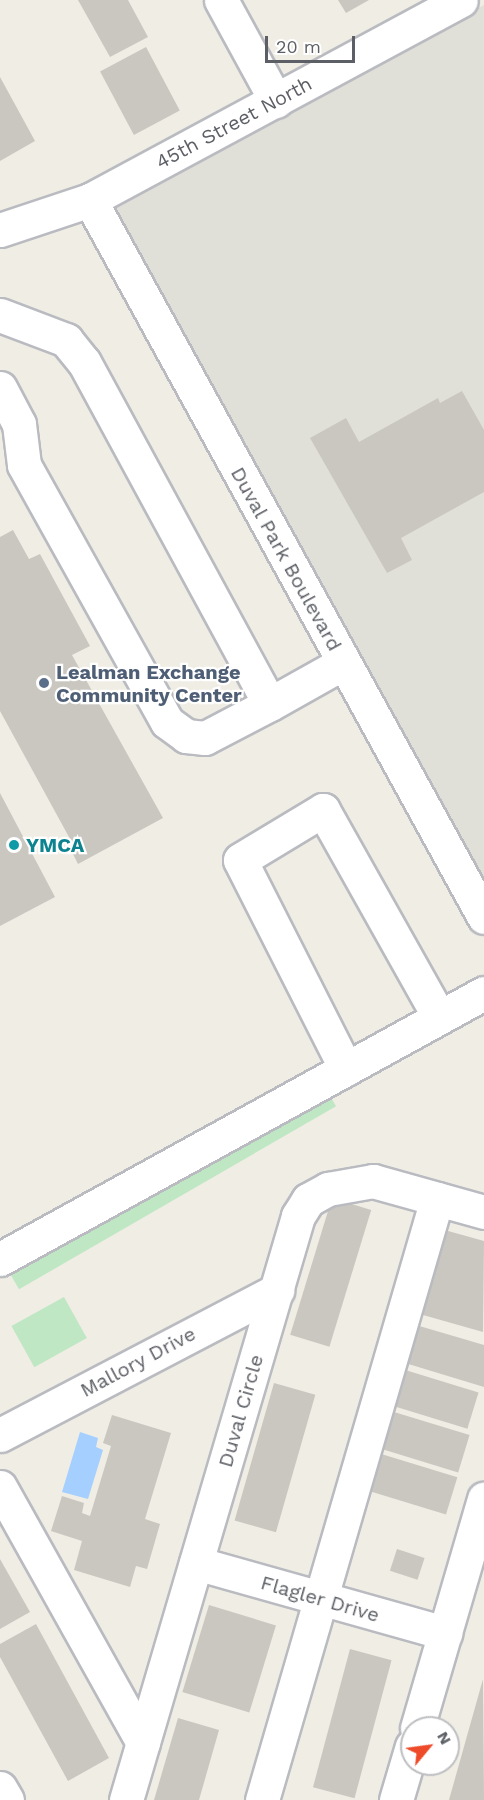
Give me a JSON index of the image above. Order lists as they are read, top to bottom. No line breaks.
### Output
{"streets":{"street":["45th Street North","Duval Park Boulevard","Mallory Drive","Duval Circle","Flagler Drive"]},"crossings":[["45th Street North","Duval Park Boulevard"],["Mallory Drive","Duval Circle"],["Duval Circle","Flagler Drive"]],"places":["Lealman Exchange Community Center","YMCA"],"scale_bar":"20 m","north":"top right"}
